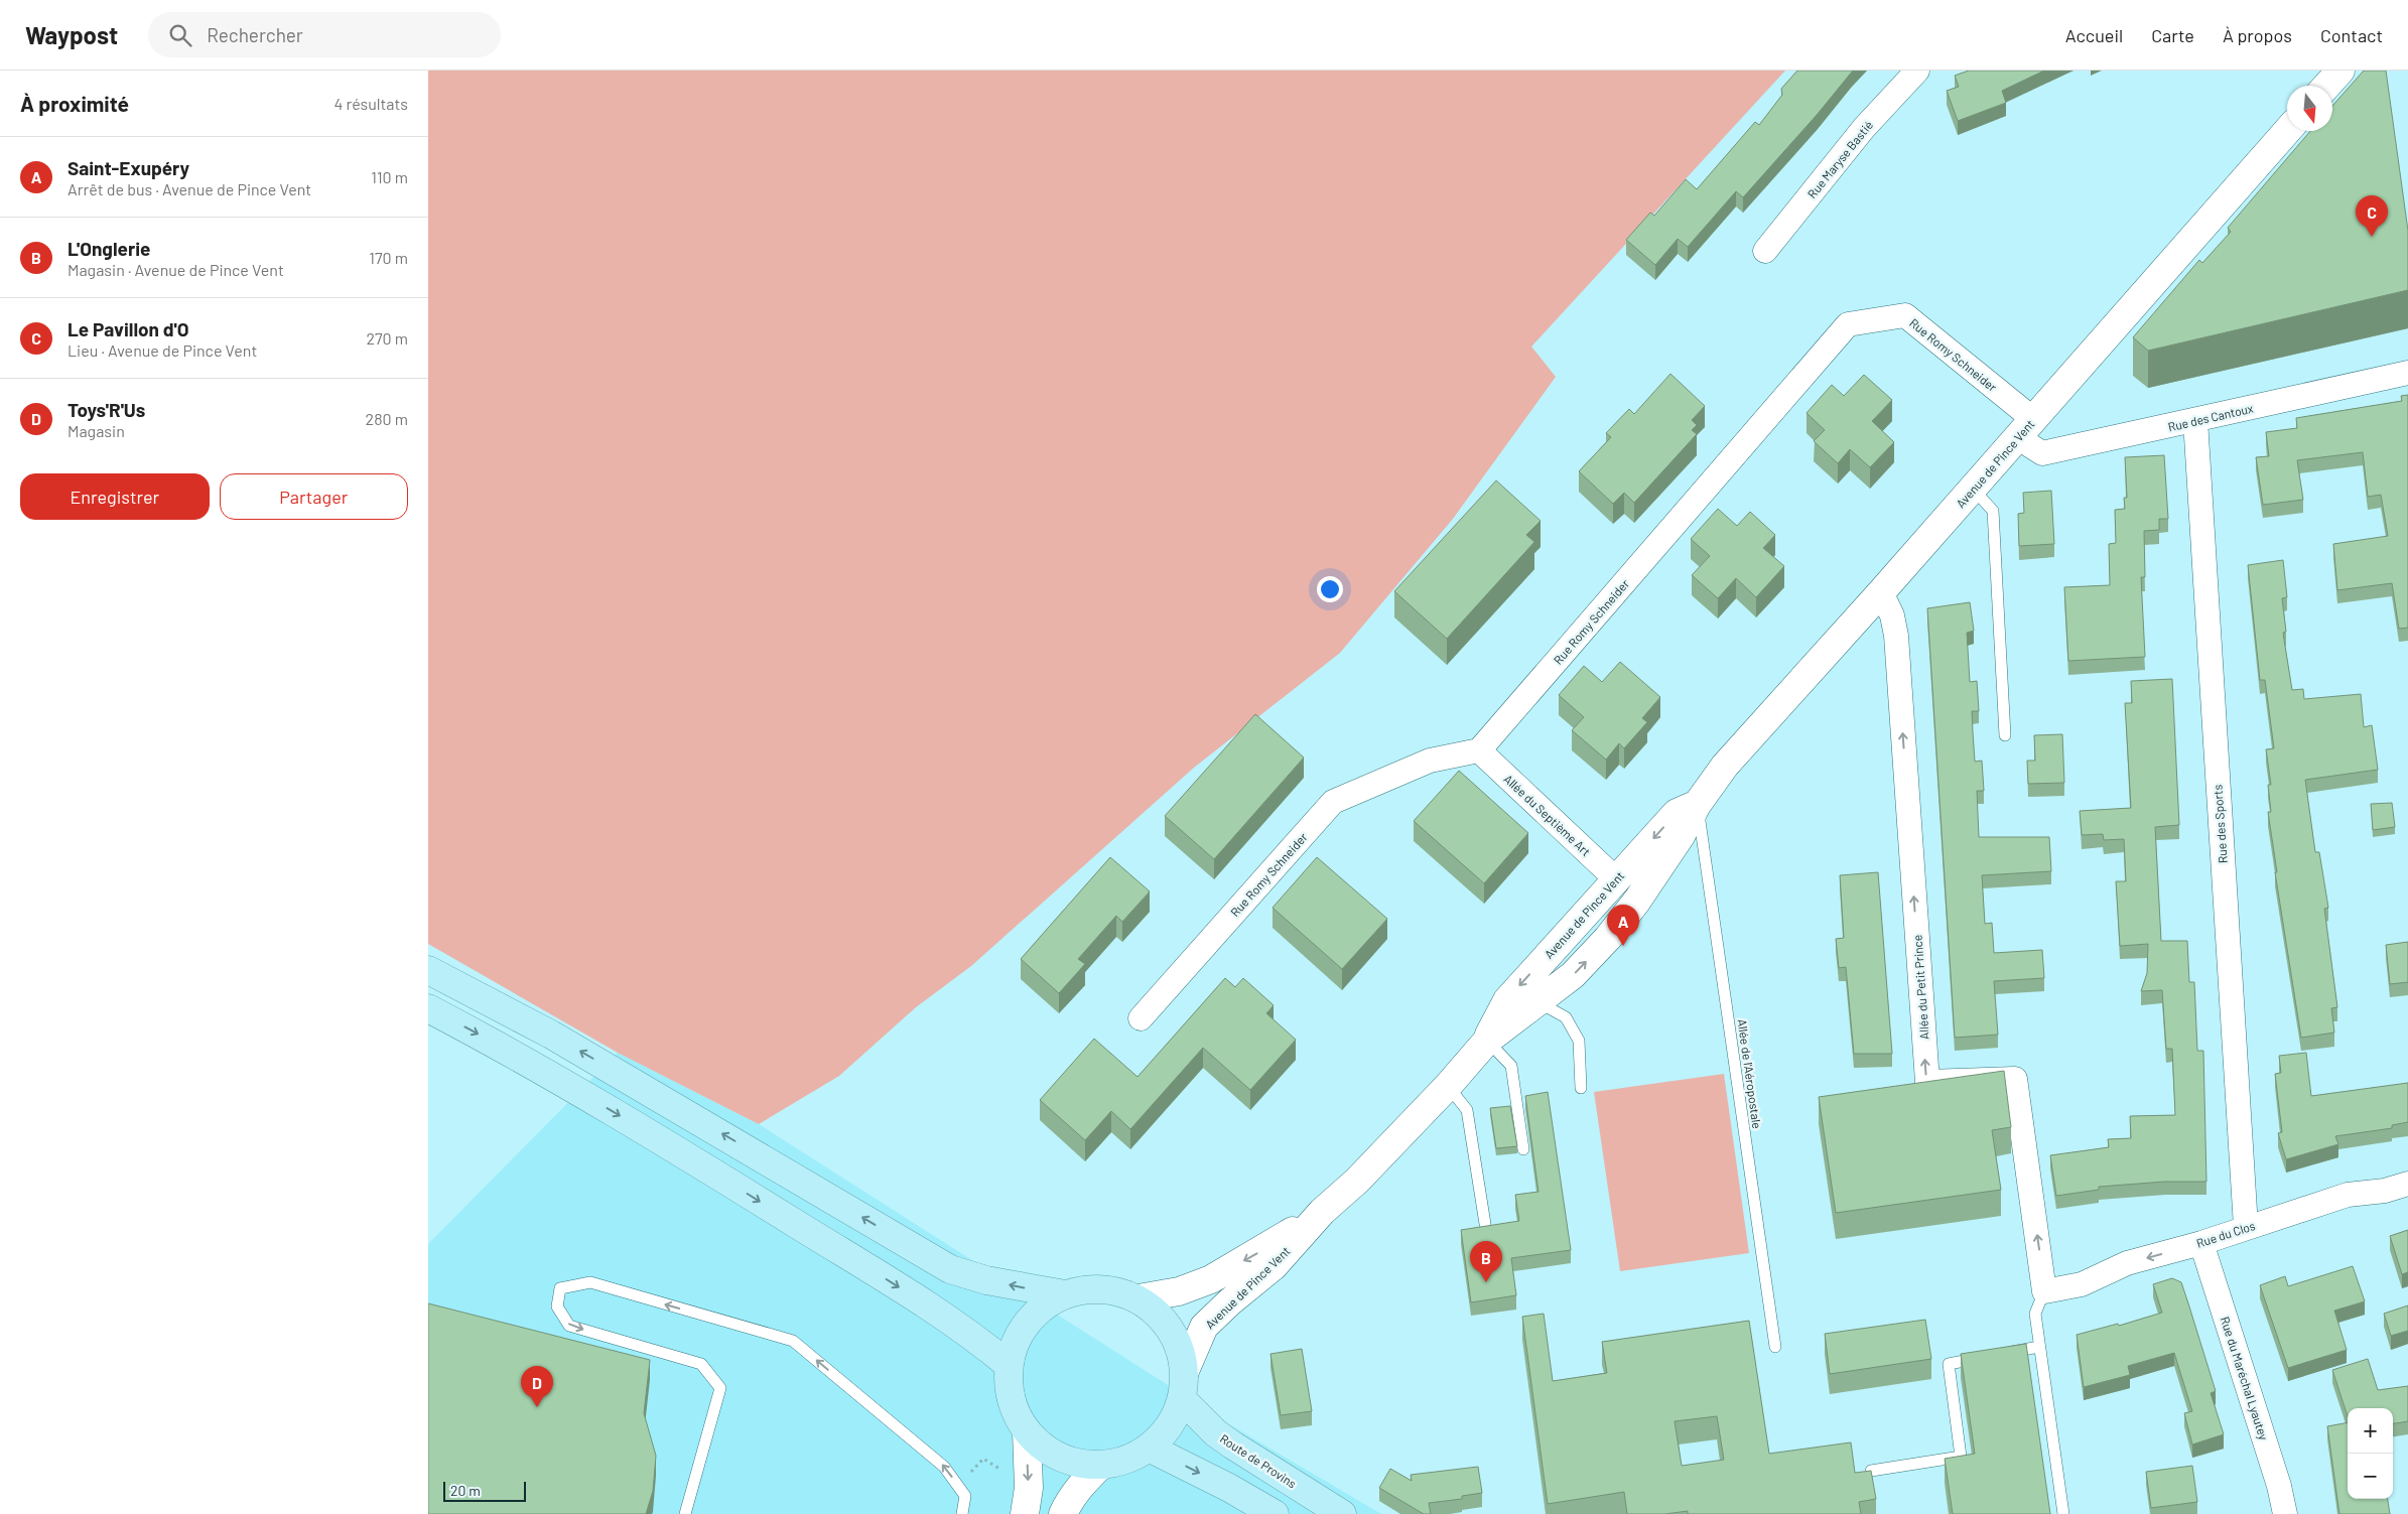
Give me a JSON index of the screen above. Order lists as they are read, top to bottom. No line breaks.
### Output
{"streets":{"main road":["Avenue de Pince Vent","Route de Provins"],"street":["Rue Maryse Bastié","Rue Romy Schneider","Rue des Cantoux","Allée du Septième Art","Rue des Sports","Allée du Petit Prince","Rue du Clos","Rue du Maréchal Lyautey"],"lane":["Allée de l'Aéropostale"]},"crossings":[["Rue Romy Schneider","Rue des Cantoux"],["Rue Romy Schneider","Avenue de Pince Vent"],["Rue Romy Schneider","Allée du Septième Art"],["Rue des Cantoux","Avenue de Pince Vent"],["Rue des Cantoux","Rue des Sports"],["Avenue de Pince Vent","Allée du Septième Art"],["Avenue de Pince Vent","Allée du Petit Prince"],["Avenue de Pince Vent","Allée de l'Aéropostale"],["Avenue de Pince Vent","Route de Provins"],["Rue des Sports","Rue du Clos"],["Allée du Petit Prince","Rue du Clos"],["Rue du Clos","Rue du Maréchal Lyautey"]],"one_way":["Allée du Petit Prince","Rue du Clos"],"scale_bar":"20 m","north":"bottom","page":{"header":"Waypost","search":"Rechercher","nav":["Accueil","Carte","À propos","Contact"],"heading":["À proximité","4 résultats"],"list":[{"mark":"A","name":"Saint-Exupéry","note":"Arrêt de bus · Avenue de Pince Vent","value":"110 m"},{"mark":"B","name":"L'Onglerie","note":"Magasin · Avenue de Pince Vent","value":"170 m"},{"mark":"C","name":"Le Pavillon d'O","note":"Lieu · Avenue de Pince Vent","value":"270 m"},{"mark":"D","name":"Toys'R'Us","note":"Magasin","value":"280 m"}],"pins":["C","A","B","D"],"buttons":["Enregistrer","Partager"],"map_buttons":["+","−"],"scale":"20 m"}}
